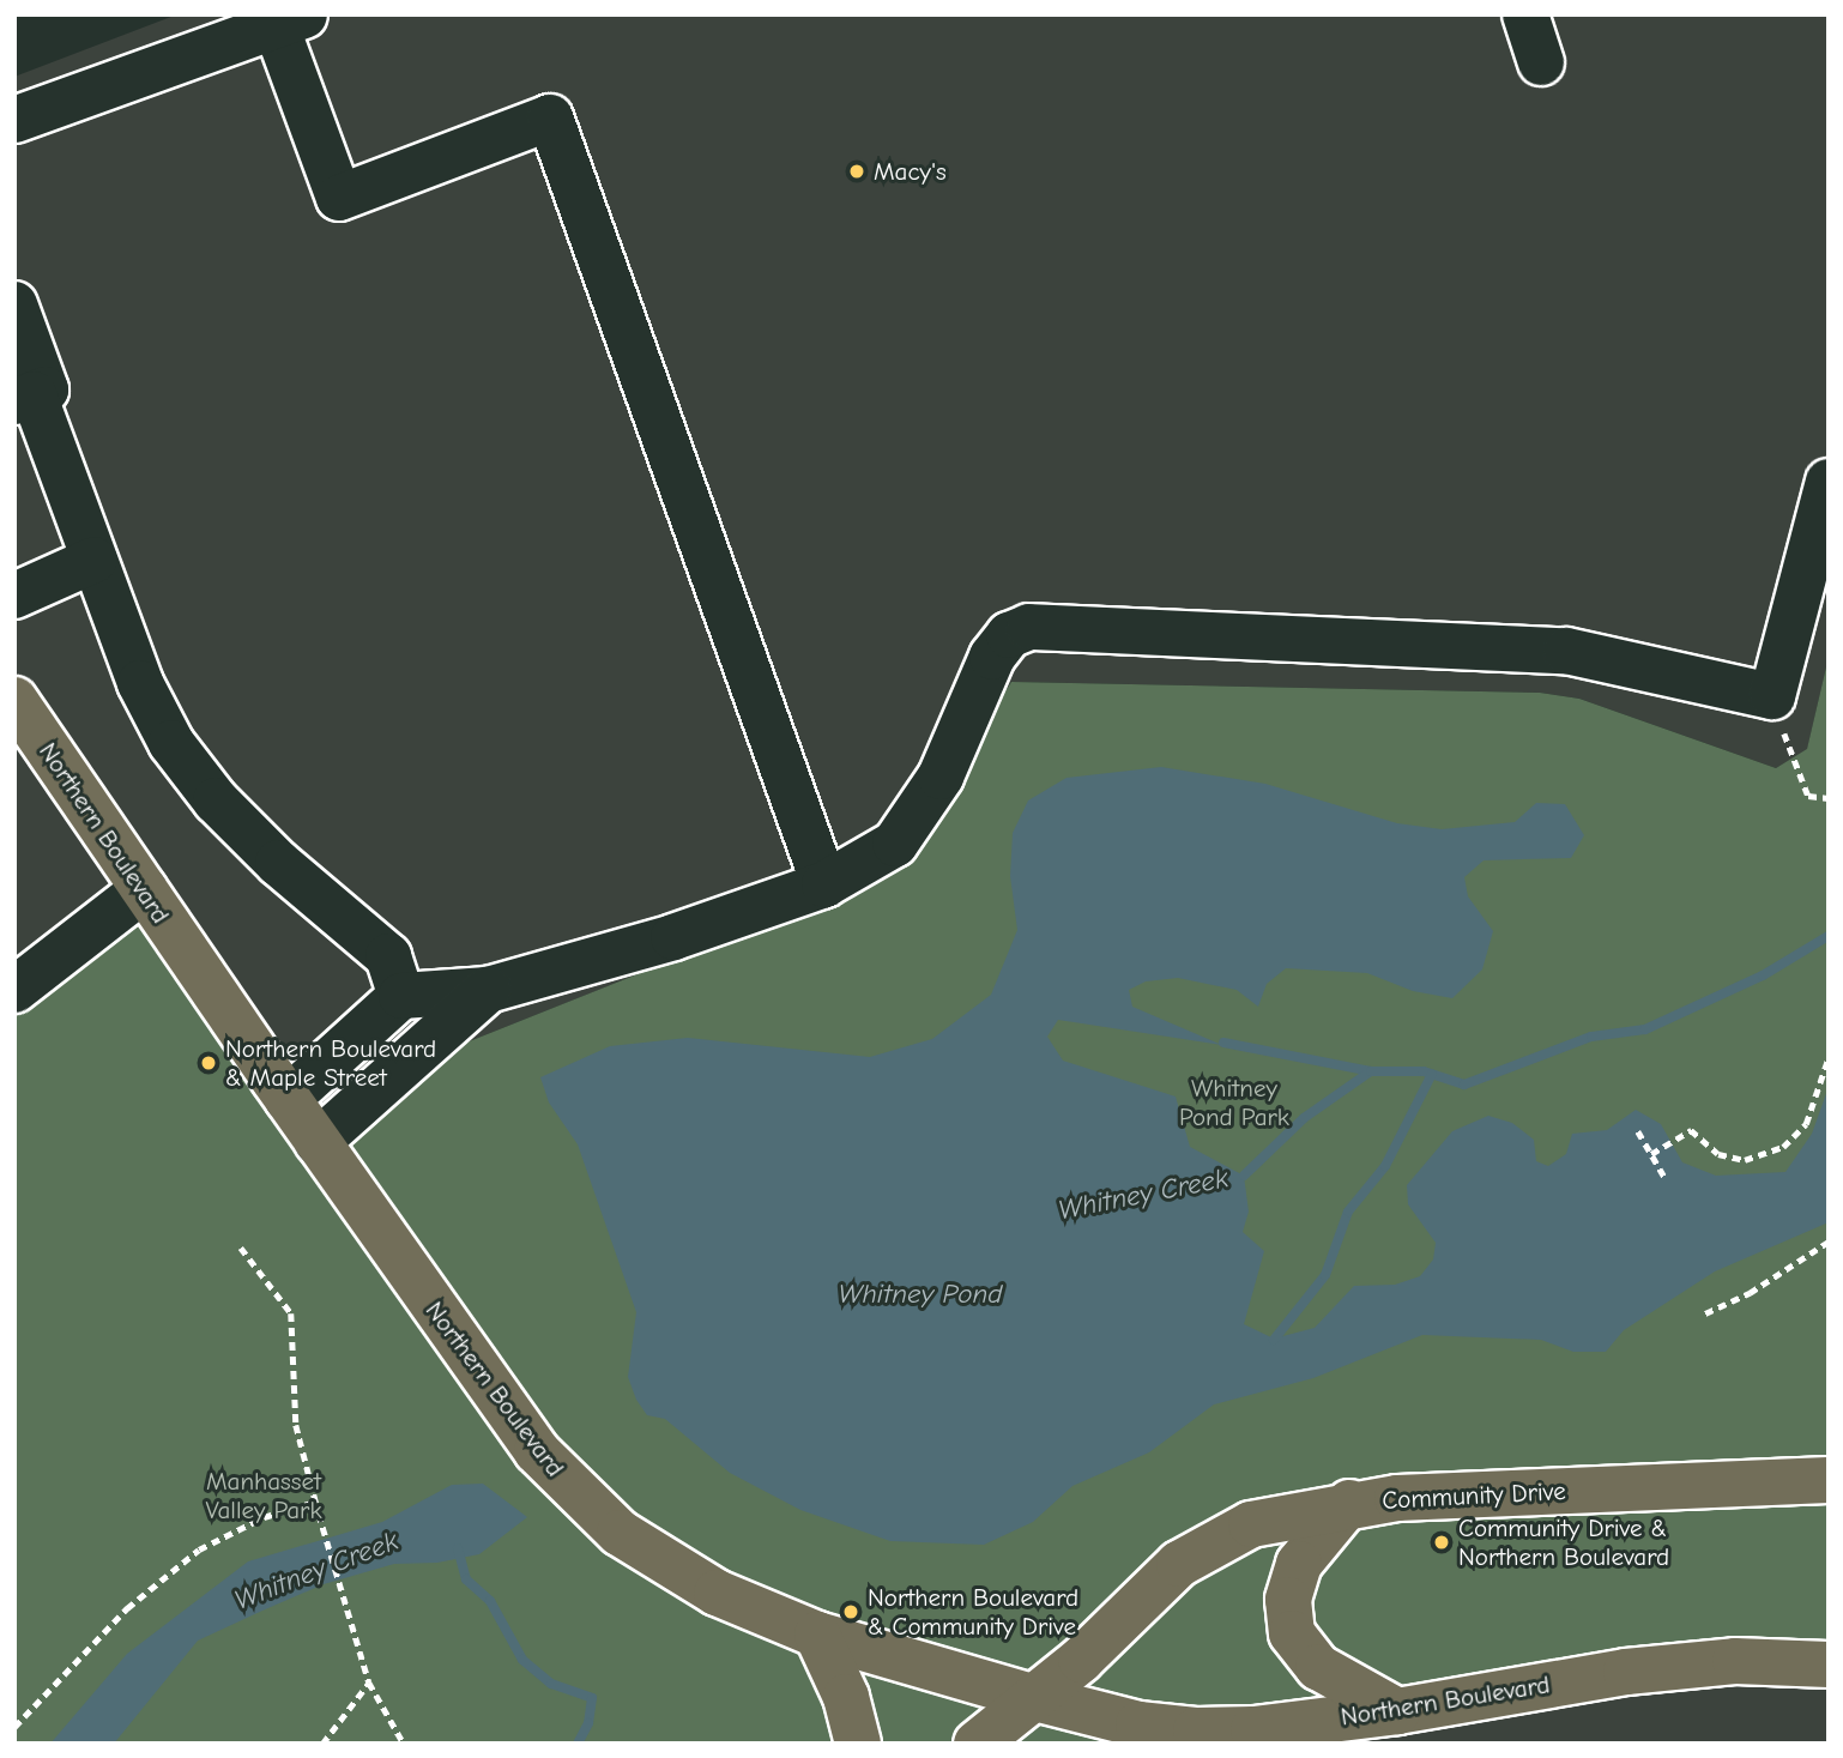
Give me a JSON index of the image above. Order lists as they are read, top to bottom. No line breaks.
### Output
{"streets":{"main road":["Northern Boulevard","Community Drive"]},"crossings":[["Northern Boulevard","Community Drive"]],"water":["Whitney Creek","Whitney Pond"],"parks":["Whitney Pond Park","Manhasset Valley Park"],"places":["Macy's","Northern Boulevard & Maple Street","Community Drive & Northern Boulevard","Northern Boulevard & Community Drive"]}
